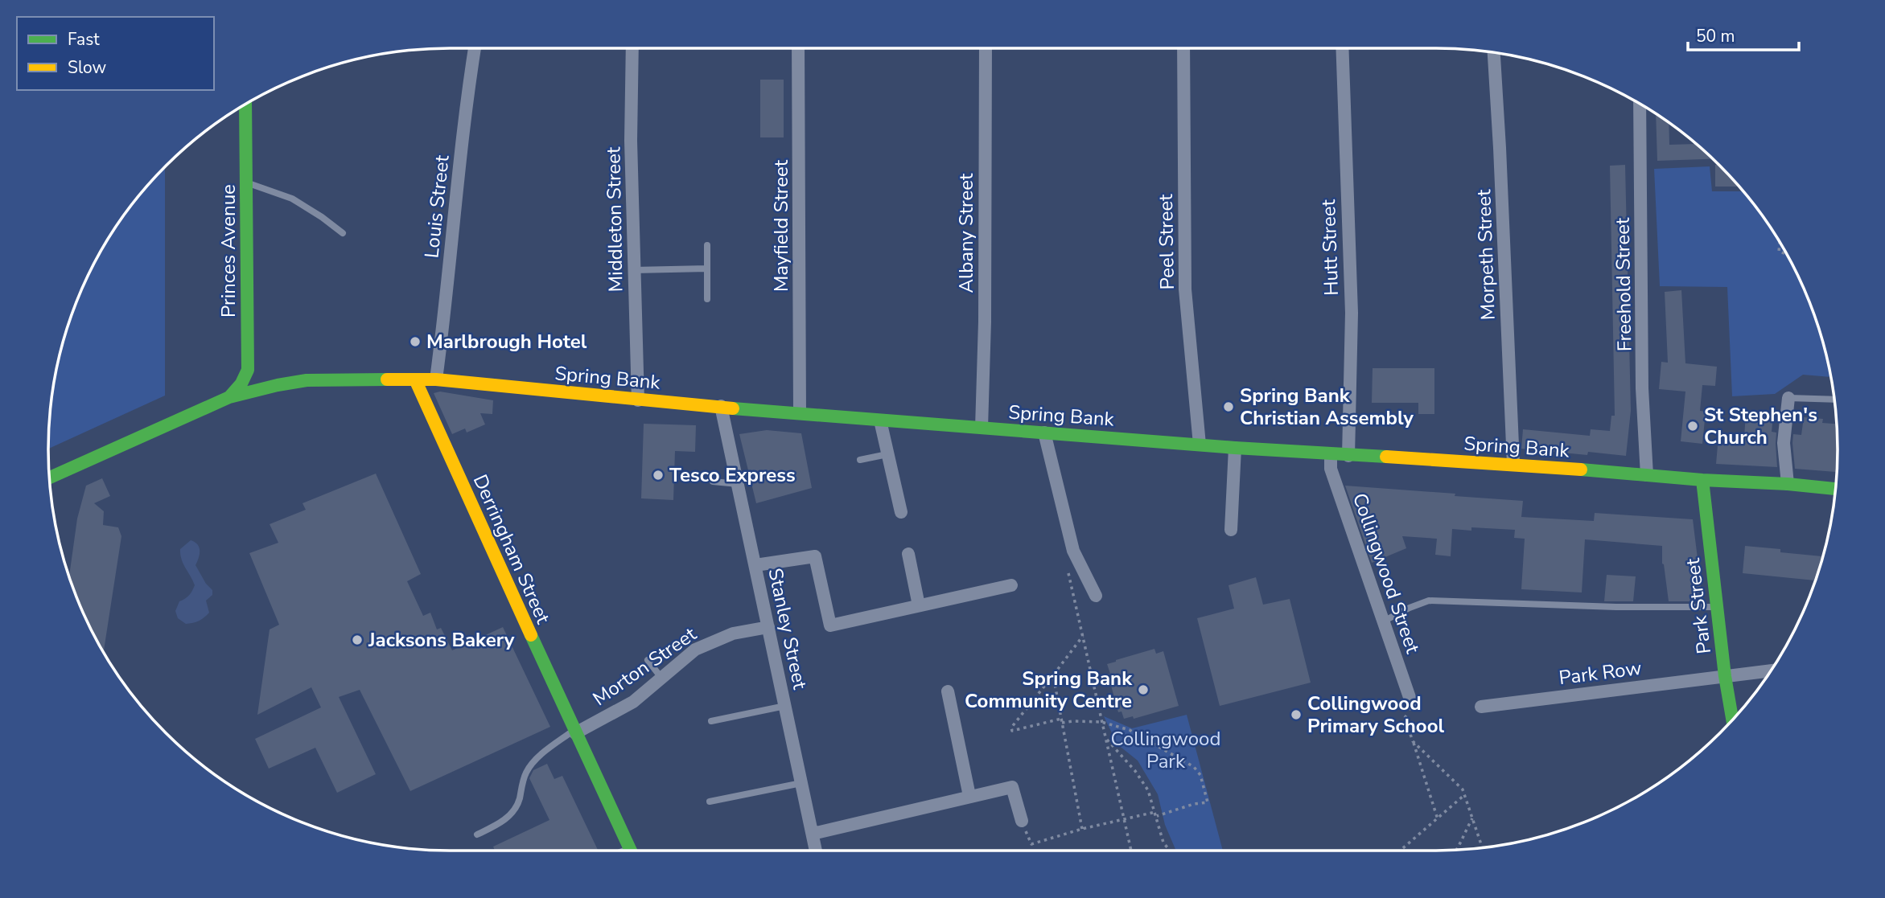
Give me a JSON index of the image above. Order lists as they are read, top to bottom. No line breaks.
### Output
{"streets":{"street":["Louis Street","Middleton Street","Mayfield Street","Albany Street","Peel Street","Hutt Street","Princes Avenue","Morpeth Street","Freehold Street","Spring Bank","Derringham Street","Collingwood Street","Park Street","Stanley Street","Morton Street","Park Row"]},"crossings":[["Louis Street","Spring Bank"],["Middleton Street","Spring Bank"],["Mayfield Street","Spring Bank"],["Albany Street","Spring Bank"],["Peel Street","Spring Bank"],["Hutt Street","Spring Bank"],["Princes Avenue","Spring Bank"],["Morpeth Street","Spring Bank"],["Freehold Street","Spring Bank"],["Spring Bank","Derringham Street"],["Spring Bank","Collingwood Street"],["Spring Bank","Park Street"],["Spring Bank","Stanley Street"],["Derringham Street","Morton Street"],["Park Street","Park Row"],["Stanley Street","Morton Street"]],"parks":["Collingwood Park"],"places":["Marlbrough Hotel","Spring Bank Christian Assembly","St Stephen's Church","Tesco Express","Jacksons Bakery","Spring Bank Community Centre","Collingwood Primary School"],"legend":["Fast","Slow"],"scale_bar":"50 m"}
